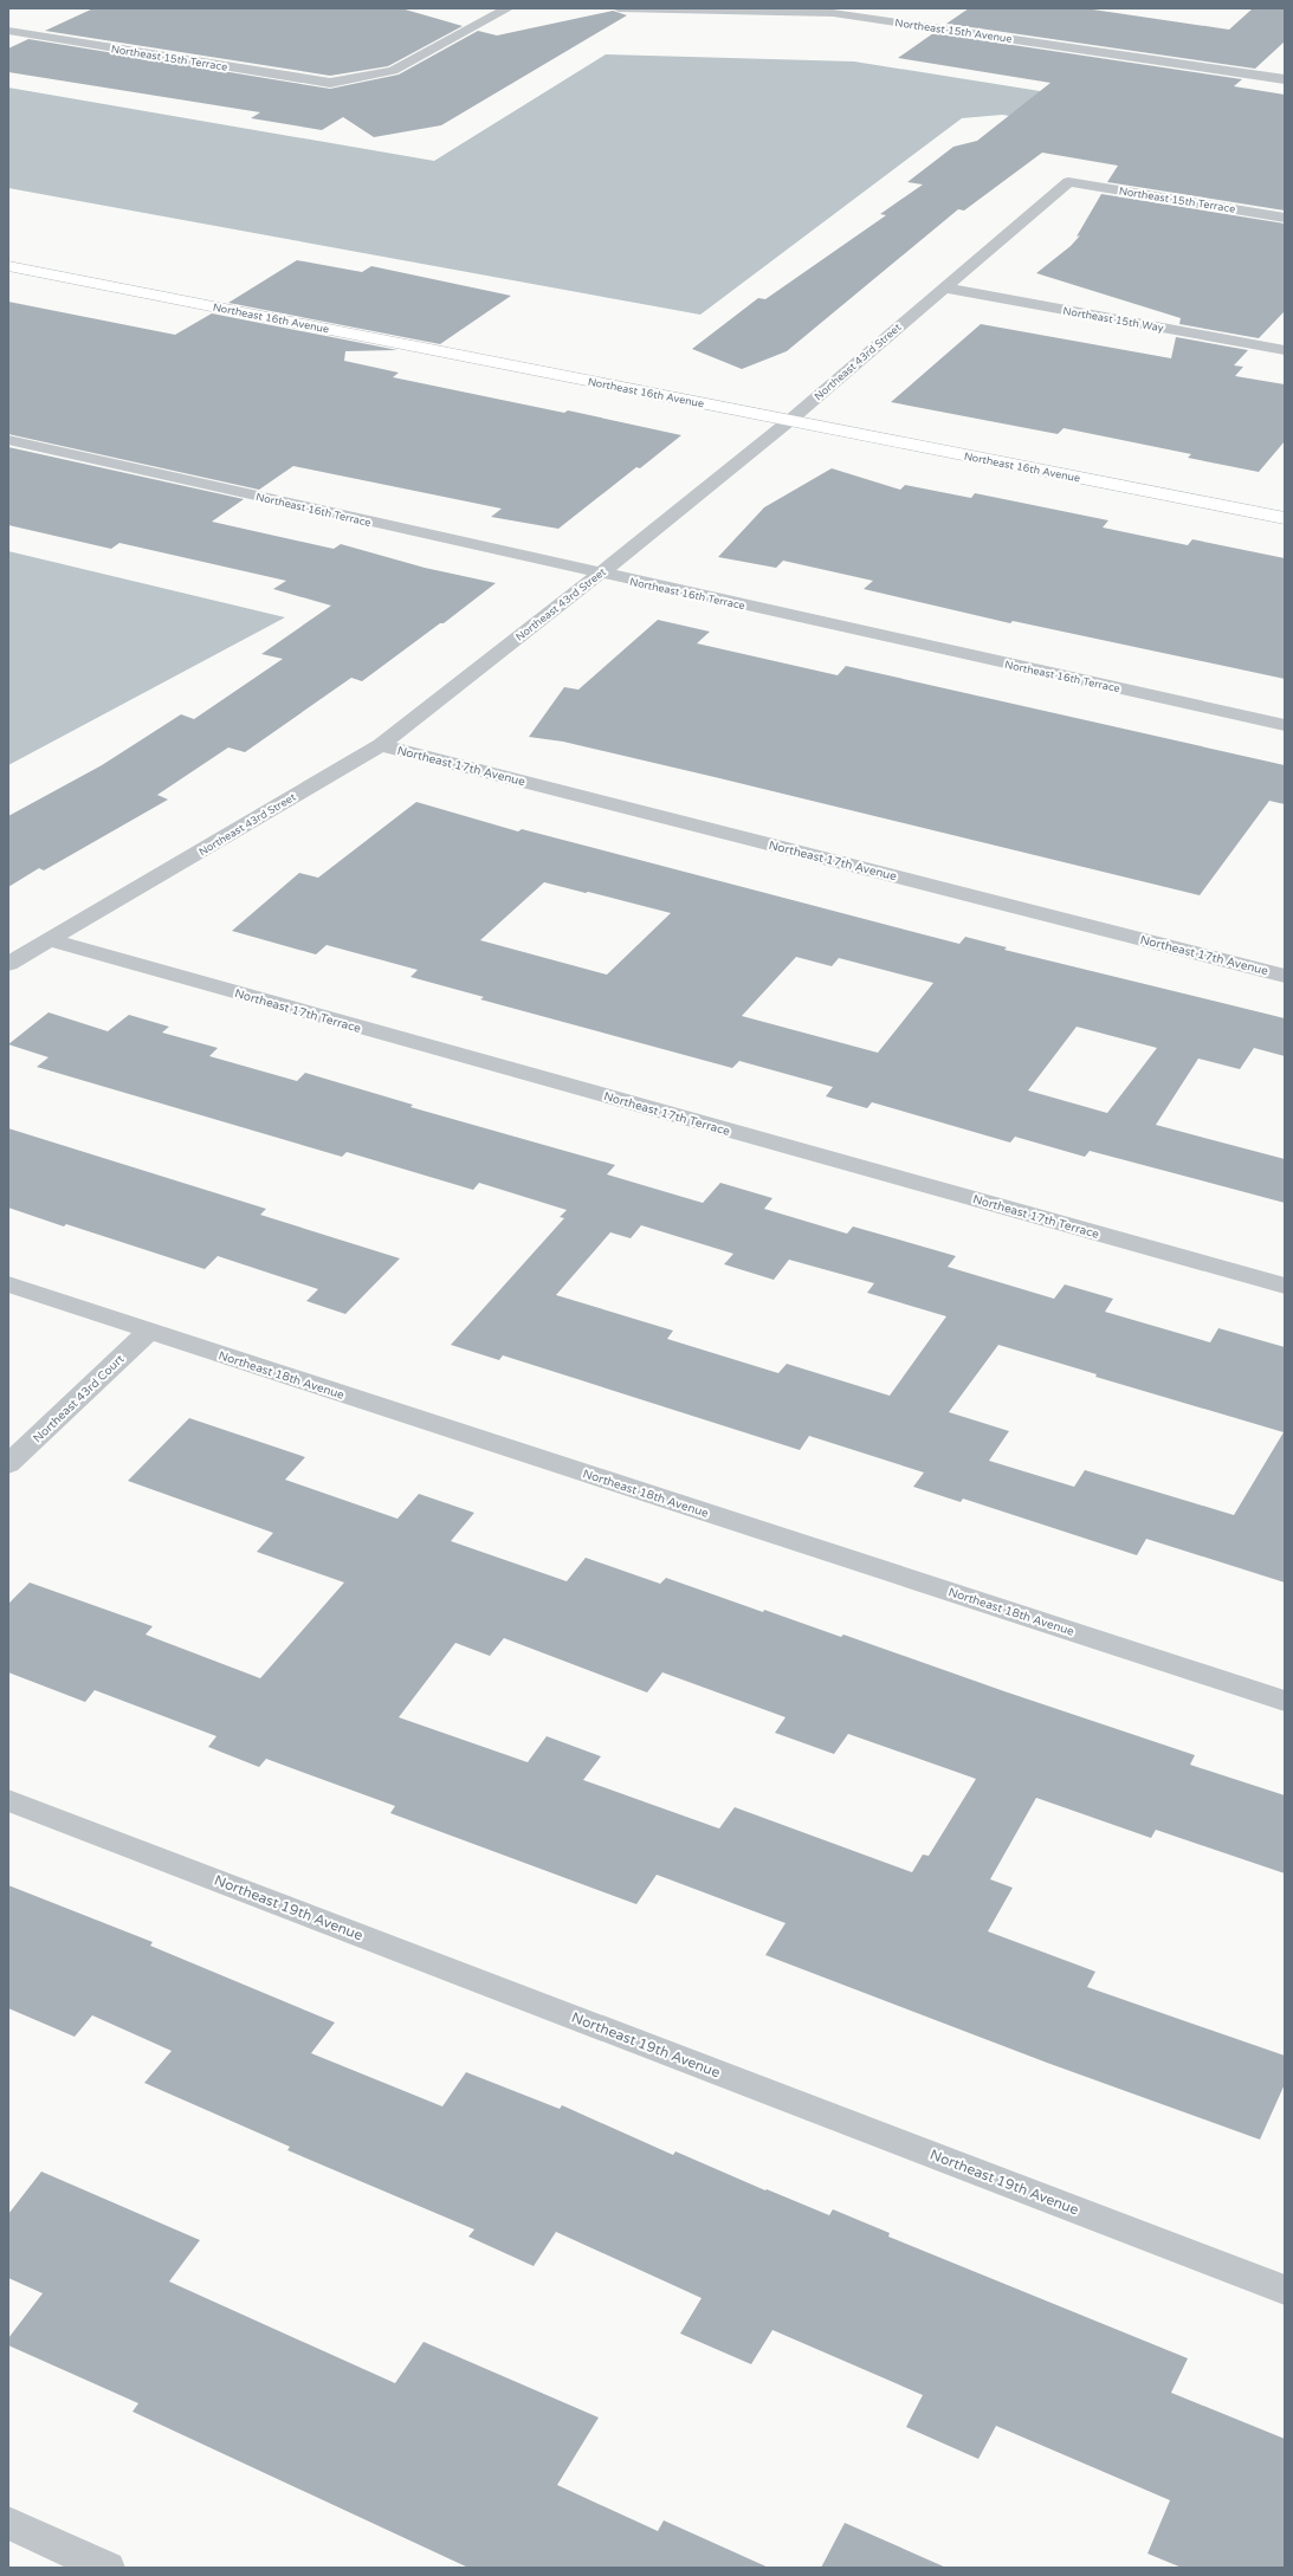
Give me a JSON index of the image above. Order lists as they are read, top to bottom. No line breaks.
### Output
{"streets":{"street":["Northeast 15th Avenue","Northeast 15th Terrace","Northeast 16th Avenue","Northeast 15th Way","Northeast 43rd Street","Northeast 16th Terrace","Northeast 17th Avenue","Northeast 17th Terrace","Northeast 18th Avenue","Northeast 43rd Court","Northeast 19th Avenue"]},"crossings":[["Northeast 15th Terrace","Northeast 43rd Street"],["Northeast 16th Avenue","Northeast 43rd Street"],["Northeast 15th Way","Northeast 43rd Street"],["Northeast 43rd Street","Northeast 16th Terrace"],["Northeast 43rd Street","Northeast 17th Avenue"],["Northeast 43rd Street","Northeast 17th Terrace"],["Northeast 18th Avenue","Northeast 43rd Court"]]}
